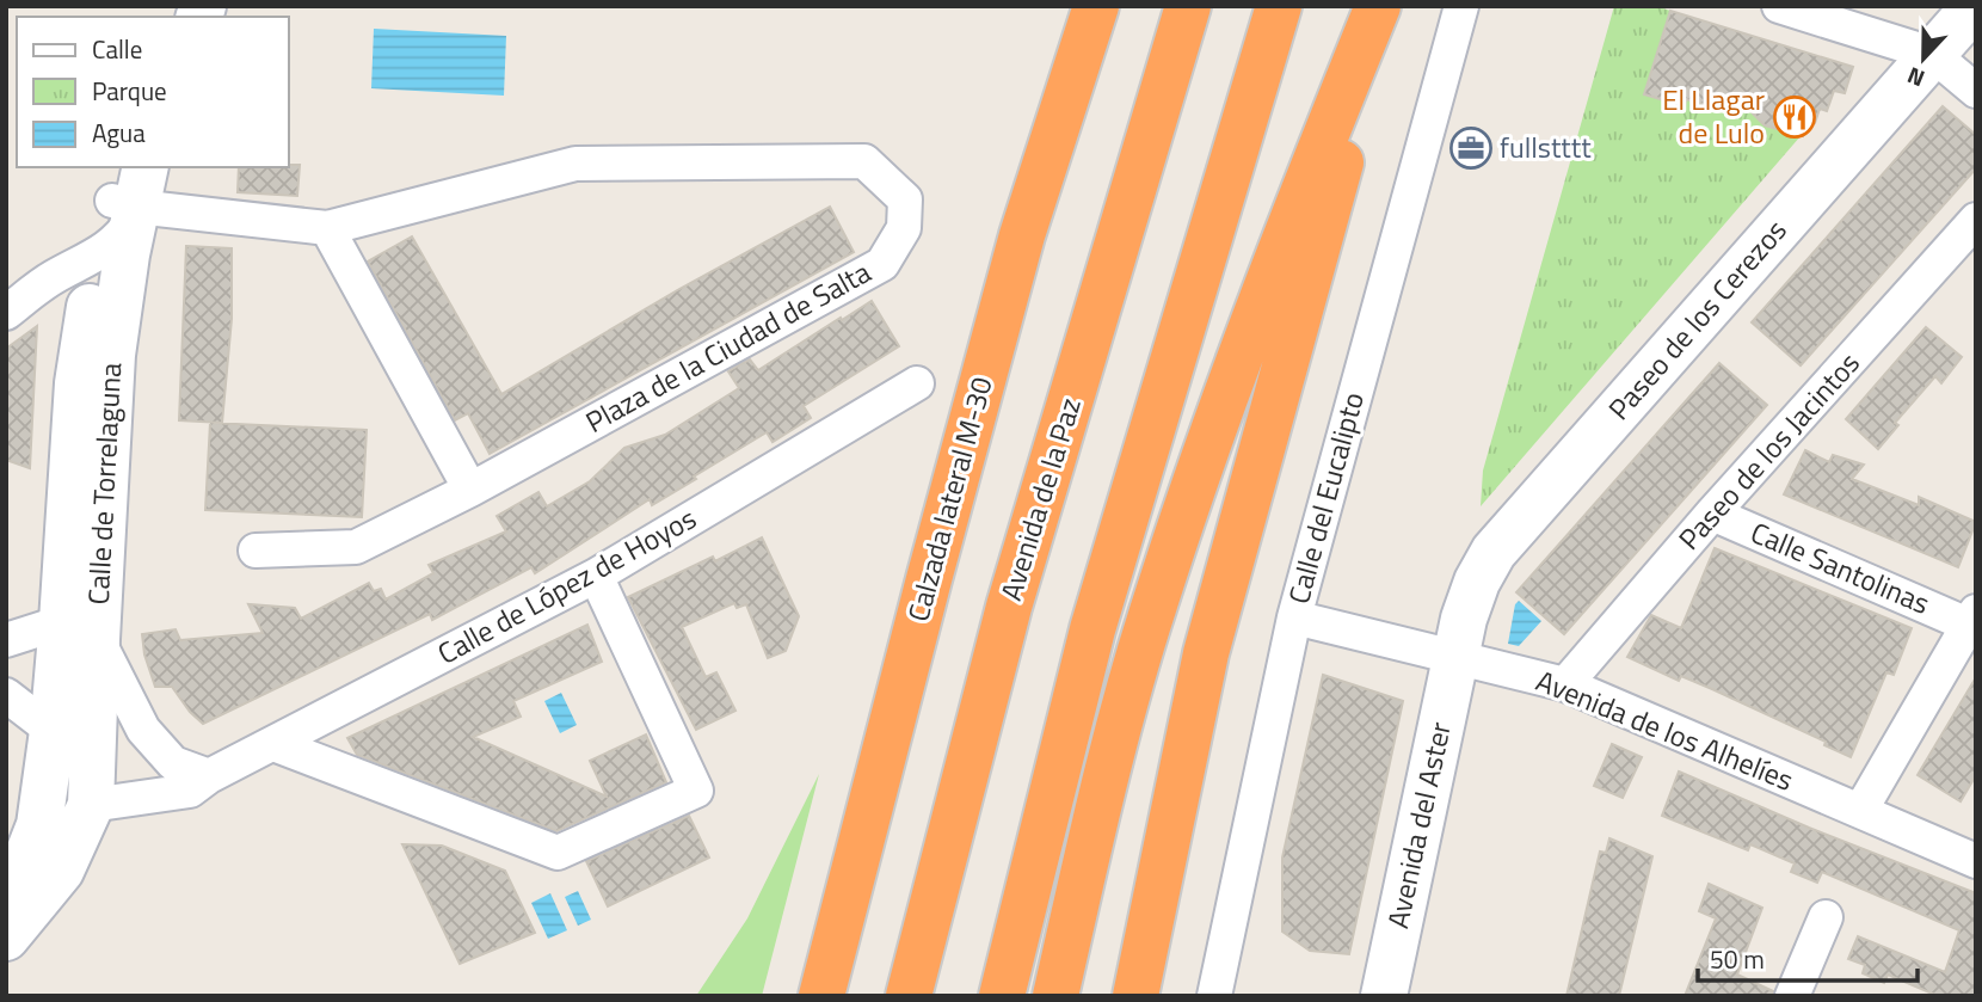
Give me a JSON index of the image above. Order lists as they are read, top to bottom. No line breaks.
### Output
{"streets":{"highway":["Calzada lateral M-30","Avenida de la Paz"],"street":["Paseo de los Cerezos","Plaza de la Ciudad de Salta","Paseo de los Jacintos","Calle de Torrelaguna","Calle del Eucalipto","Calle Santolinas","Calle de López de Hoyos","Avenida de los Alhelíes","Avenida del Aster"]},"crossings":[["Paseo de los Cerezos","Avenida de los Alhelíes"],["Paseo de los Cerezos","Avenida del Aster"],["Plaza de la Ciudad de Salta","Calle de Torrelaguna"],["Paseo de los Jacintos","Calle Santolinas"],["Paseo de los Jacintos","Avenida de los Alhelíes"],["Calle de Torrelaguna","Calle de López de Hoyos"],["Calle del Eucalipto","Avenida de los Alhelíes"],["Avenida de los Alhelíes","Avenida del Aster"]],"places":{"restaurant":["El Llagar de Lulo"],"office":["fullstttt"]},"legend":["Calle","Parque","Agua"],"scale_bar":"50 m","north":"bottom"}
